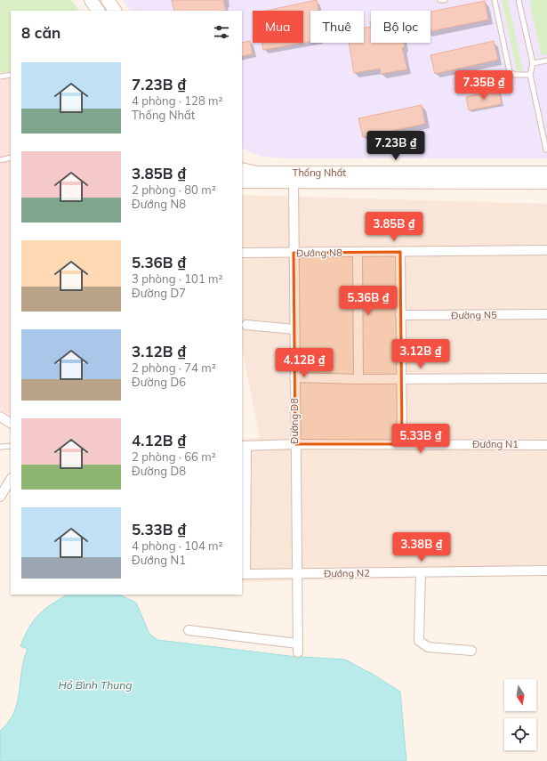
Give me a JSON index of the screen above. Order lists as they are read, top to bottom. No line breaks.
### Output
{"streets":{"main road":["Thống Nhất"],"street":["Đướng N8","Đường N5","Đường D8","Đướng N1","Đướng N2"]},"crossings":[["Thống Nhất","Đường D8"],["Đướng N8","Đường D8"],["Đường D8","Đướng N1"],["Đường D8","Đướng N2"]],"water":["Hồ Bình Thung"],"north":"bottom","page":{"chip":["Mua","Thuê","Bộ lọc"],"heading":"8 căn","list":[{"name":"7.23B ₫","note":"4 phòng · 128 m² · Thống Nhất"},{"name":"3.85B ₫","note":"2 phòng · 80 m² · Đướng N8"},{"name":"5.36B ₫","note":"3 phòng · 101 m² · Đường D7"},{"name":"3.12B ₫","note":"2 phòng · 74 m² · Đường D6"},{"name":"4.12B ₫","note":"2 phòng · 66 m² · Đường D8"},{"name":"5.33B ₫","note":"4 phòng · 104 m² · Đướng N1"}],"price":["7.35B ₫","7.23B ₫","3.85B ₫","5.36B ₫","3.12B ₫","4.12B ₫","5.33B ₫","3.38B ₫"]}}
